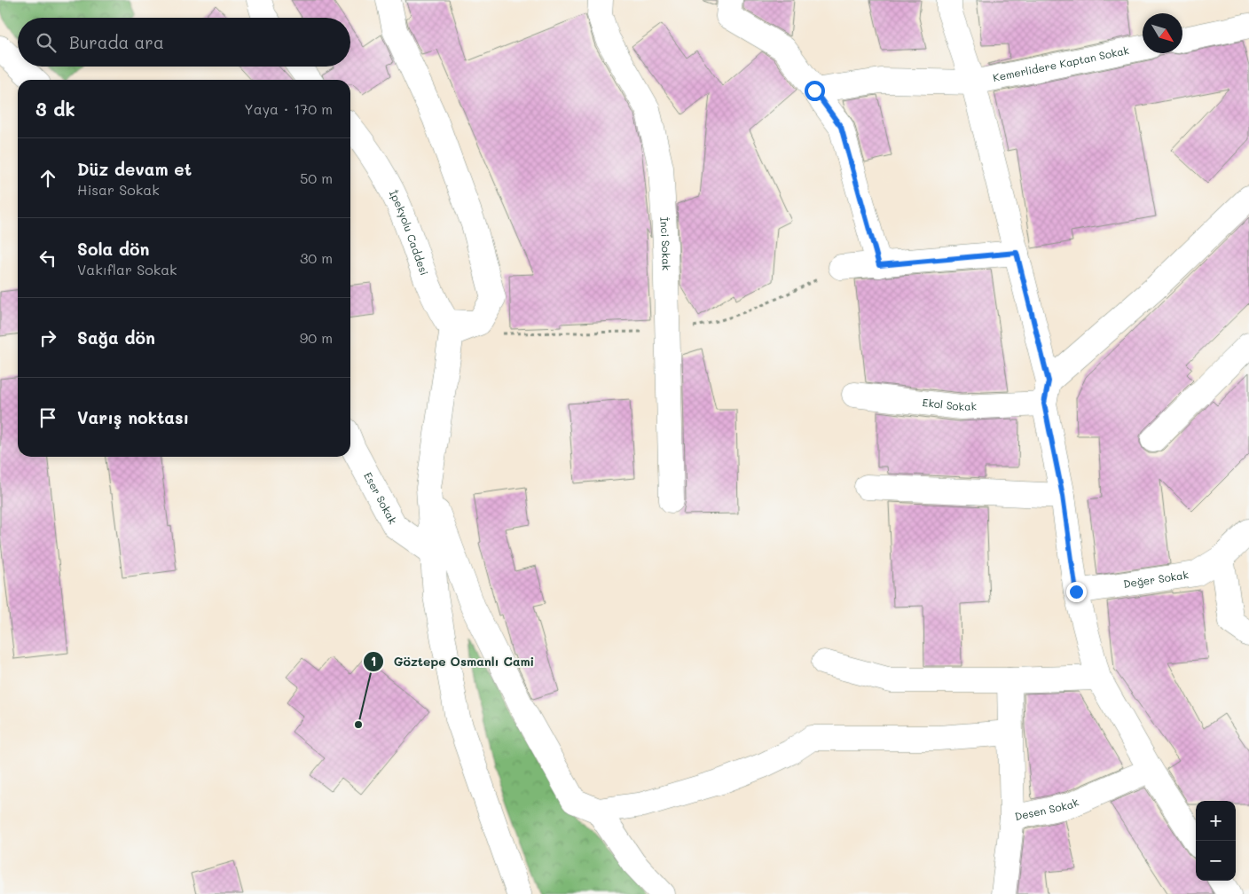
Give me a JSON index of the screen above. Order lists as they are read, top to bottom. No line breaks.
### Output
{"streets":{"street":["Kemerlidere Kaptan Sokak","İpekyolu Caddesi","İnci Sokak","Ekol Sokak","Eser Sokak","Değer Sokak","Desen Sokak"]},"places":["Göztepe Osmanlı Cami"],"north":"bottom right","page":{"search":"Burada ara","heading":["3 dk","Yaya · 170 m"],"list":[["Düz devam et","Hisar Sokak","50 m"],["Sola dön","Vakıflar Sokak","30 m"],["Sağa dön","90 m"],"Varış noktası"],"map_buttons":["+","−"]}}
